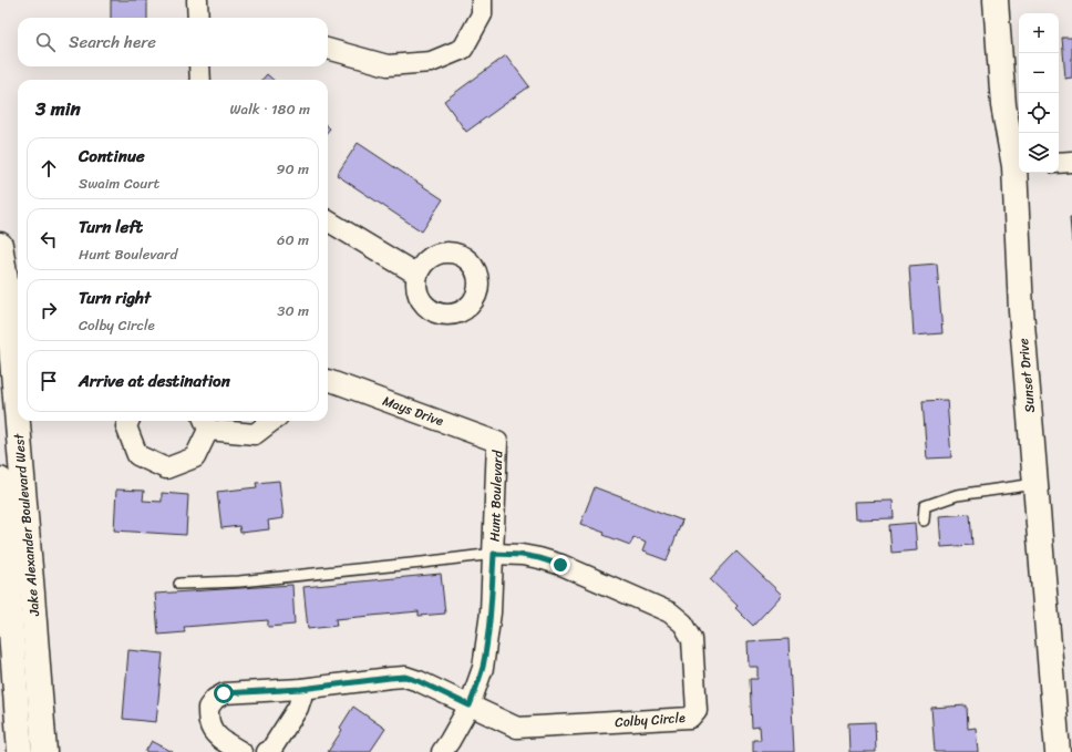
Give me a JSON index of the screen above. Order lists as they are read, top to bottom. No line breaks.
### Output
{"streets":{"main road":["Sunset Drive","Jake Alexander Boulevard West"],"street":["Mays Drive","Hunt Boulevard","Colby Circle"]},"crossings":[["Mays Drive","Hunt Boulevard"],["Hunt Boulevard","Colby Circle"]],"page":{"map_buttons":["+","−"],"search":"Search here","heading":["3 min","Walk · 180 m"],"list":[["Continue","Swaim Court","90 m"],["Turn left","Hunt Boulevard","60 m"],["Turn right","Colby Circle","30 m"],"Arrive at destination"]}}
